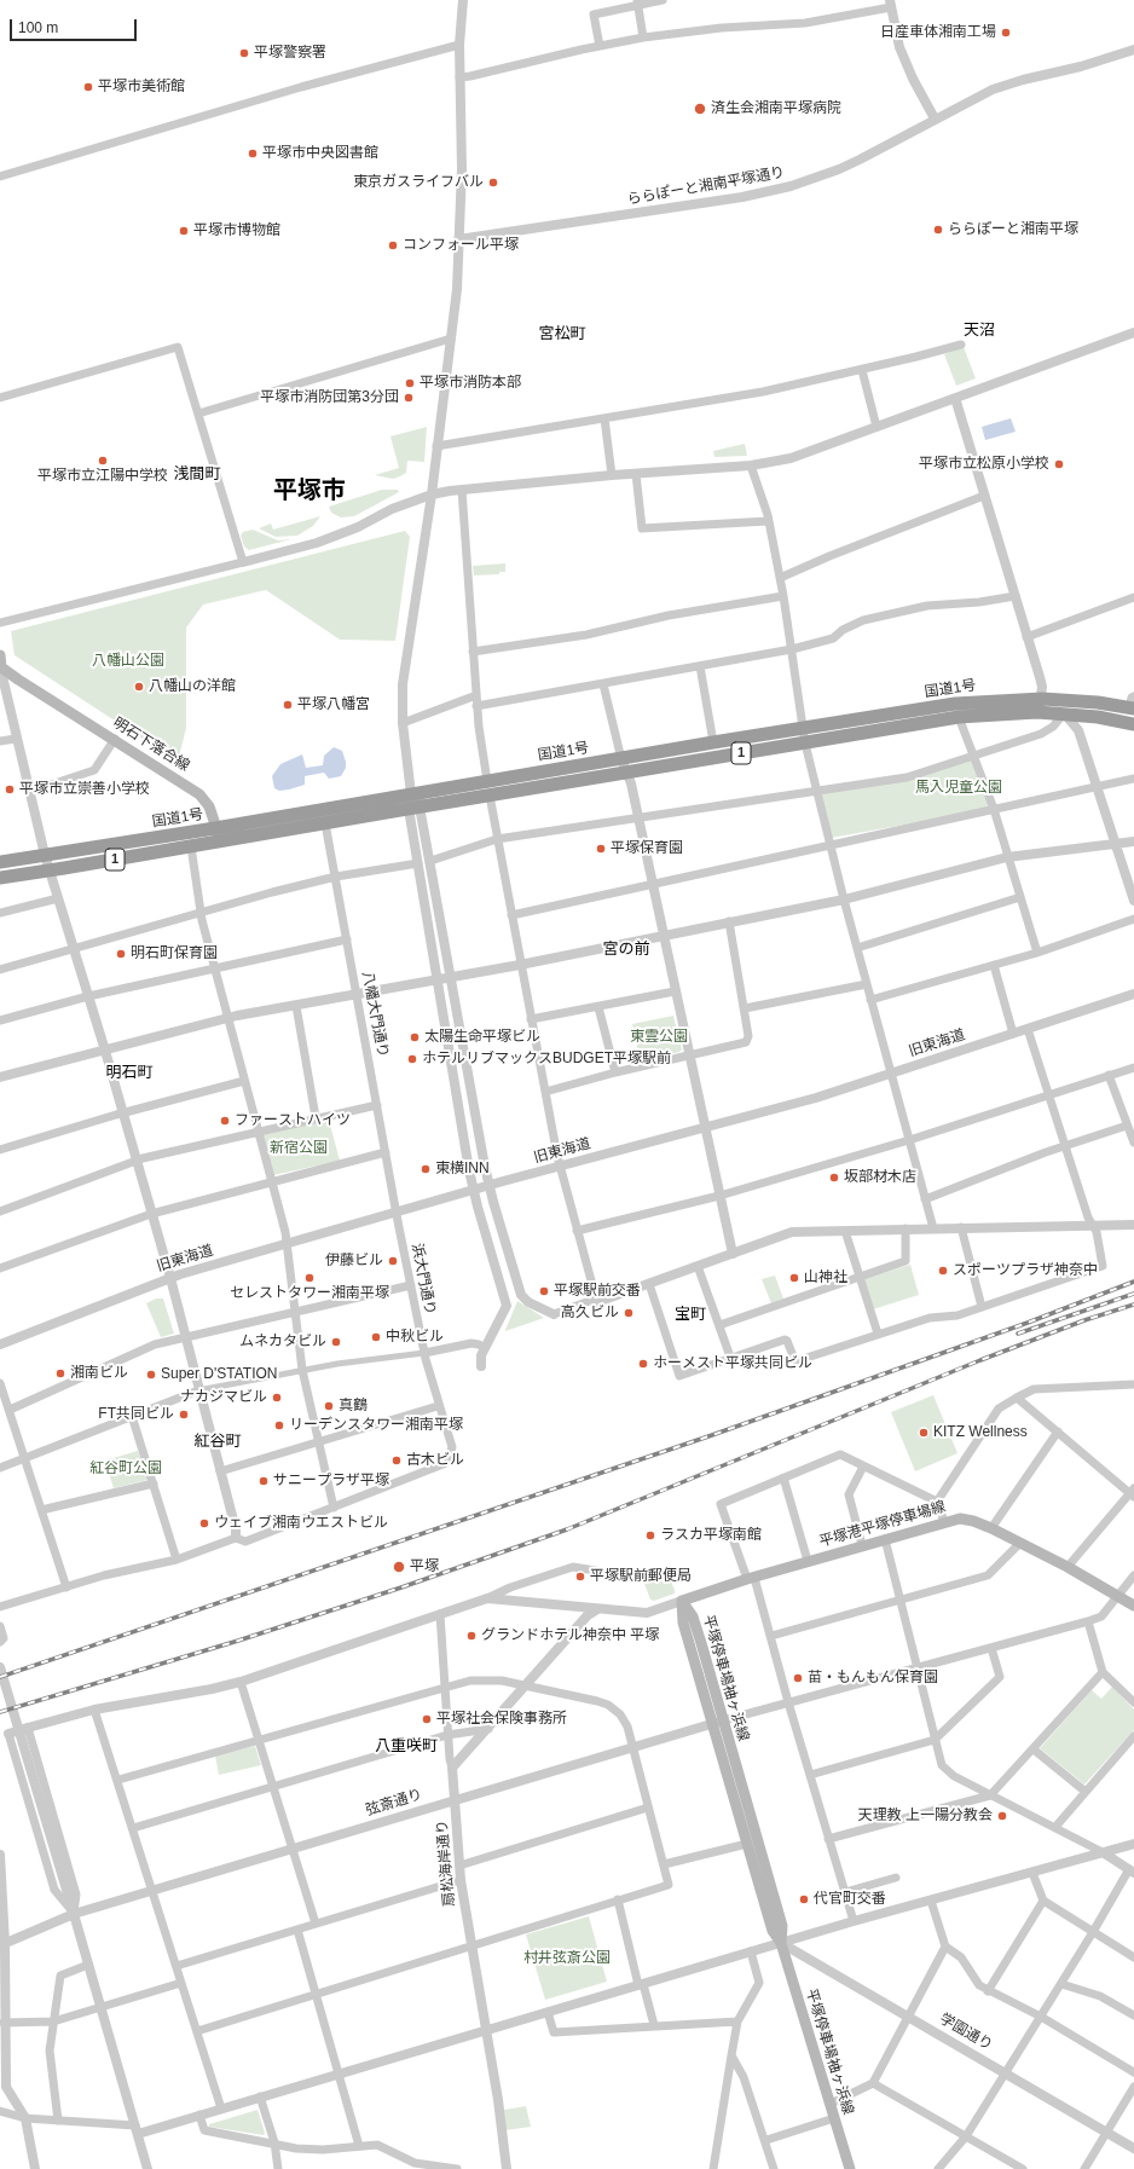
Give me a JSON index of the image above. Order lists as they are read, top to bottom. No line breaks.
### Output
{"streets":{"highway":["国道1号","1"],"main road":["明石下落合線","平塚港平塚停車場線","平塚停車場袖ヶ浜線"],"street":["ららぽーと湘南平塚通り","八幡大門通り","旧東海道","浜大門通り","弦斎通り","扇松海岸通り","学園通り"]},"crossings":[["国道1号","明石下落合線"],["国道1号","八幡大門通り"],["八幡大門通り","旧東海道"],["八幡大門通り","浜大門通り"],["旧東海道","浜大門通り"],["平塚港平塚停車場線","平塚停車場袖ヶ浜線"],["平塚停車場袖ヶ浜線","弦斎通り"],["平塚停車場袖ヶ浜線","学園通り"],["弦斎通り","扇松海岸通り"]],"districts":["天沼","宮松町","浅間町","平塚市","宮の前","明石町","宝町","紅谷町","八重咲町"],"parks":["八幡山公園","馬入児童公園","東雲公園","新宿公園","紅谷町公園","村井弦斎公園"],"places":["日産車体湘南工場","平塚警察署","平塚市美術館","済生会湘南平塚病院","平塚市中央図書館","東京ガスライフバル","ららぽーと湘南平塚","平塚市博物館","コンフォール平塚","平塚市消防本部","平塚市消防団第3分団","平塚市立江陽中学校","平塚市立松原小学校","八幡山の洋館","平塚八幡宮","平塚市立崇善小学校","平塚保育園","明石町保育園","太陽生命平塚ビル","ホテルリブマックスBUDGET平塚駅前","ファーストハイツ","東横INN","坂部材木店","伊藤ビル","スポーツプラザ神奈中","セレストタワー湘南平塚","山神社","平塚駅前交番","高久ビル","中秋ビル","ムネカタビル","ホーメスト平塚共同ビル","湘南ビル","Super D'STATION","ナカジマビル","真鶴","FT共同ビル","リーデンスタワー湘南平塚","KITZ Wellness","古木ビル","サニープラザ平塚","ウェイブ湘南ウエストビル","ラスカ平塚南館","平塚","平塚駅前郵便局","グランドホテル神奈中 平塚","苗・もんもん保育園","平塚社会保険事務所","天理教 上一陽分教会","代官町交番"],"scale_bar":"100 m"}
